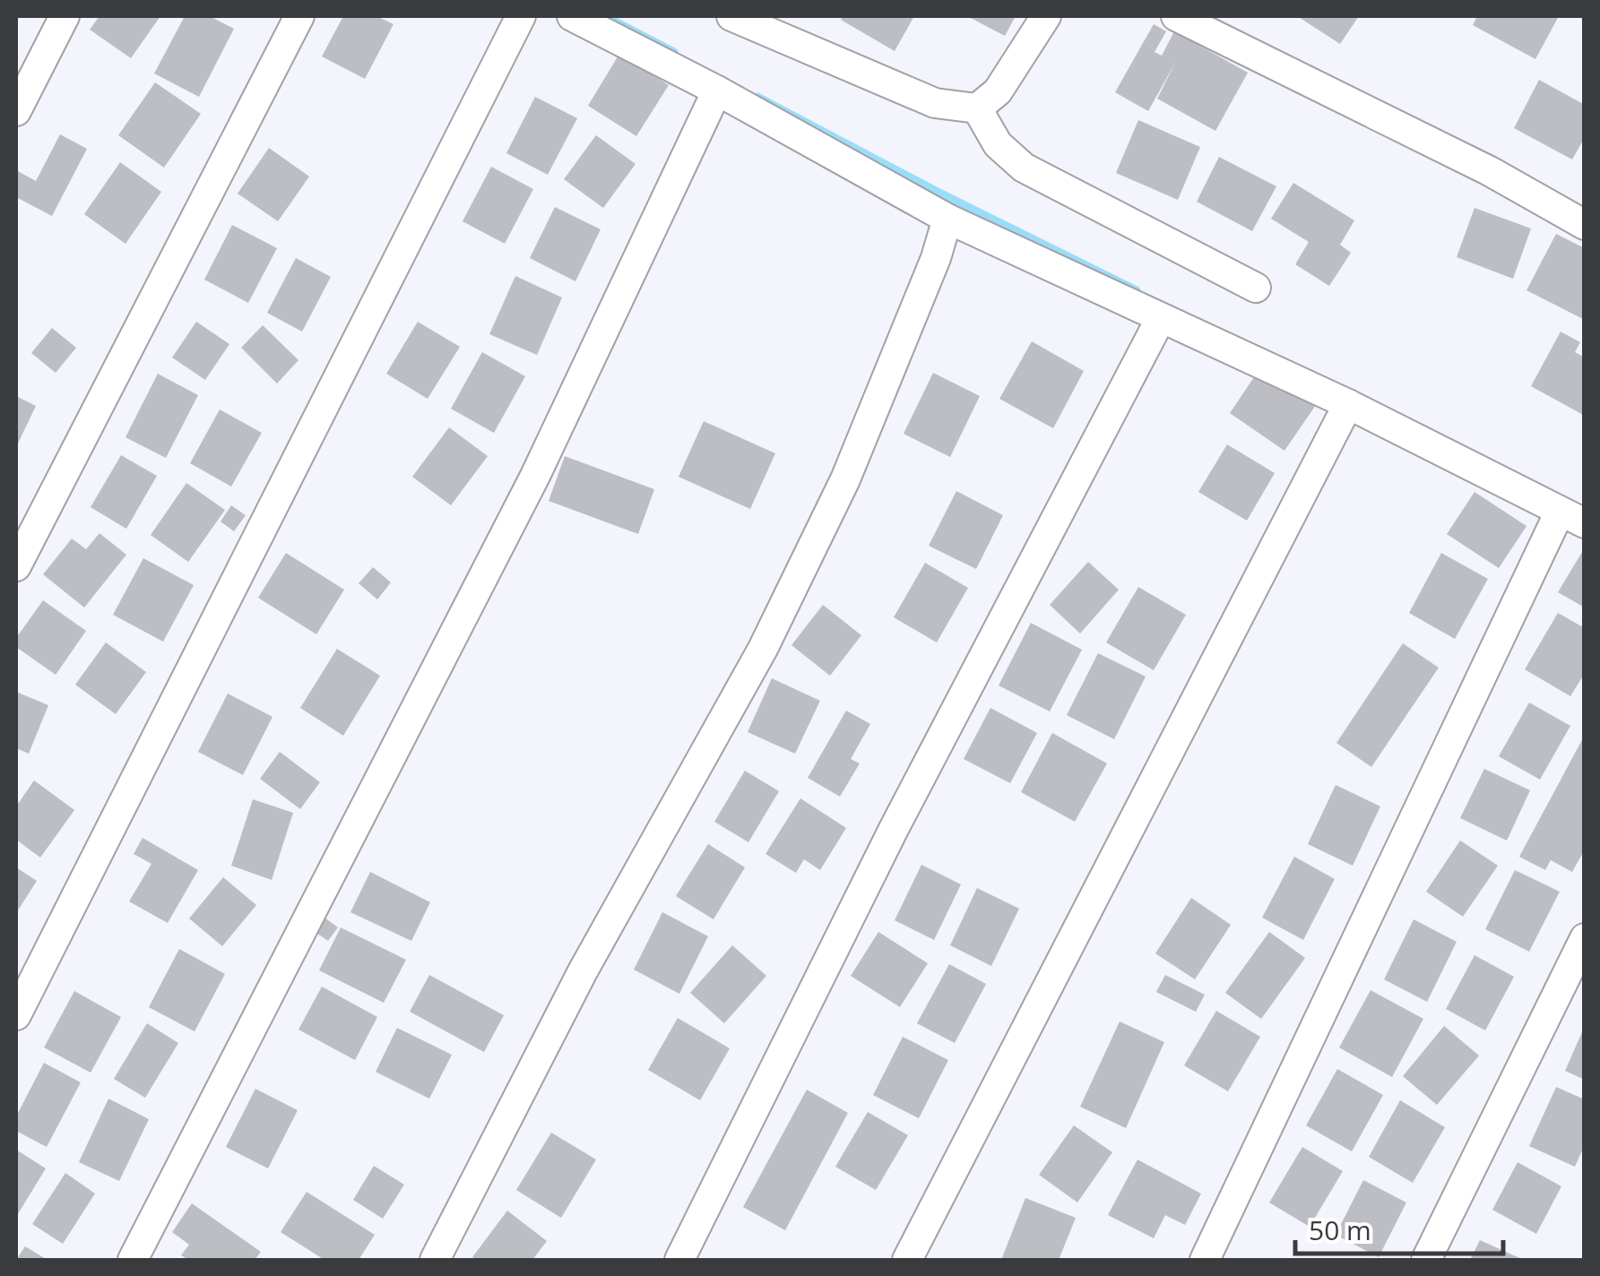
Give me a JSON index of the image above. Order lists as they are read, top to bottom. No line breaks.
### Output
{"scale_bar":"50 m"}
